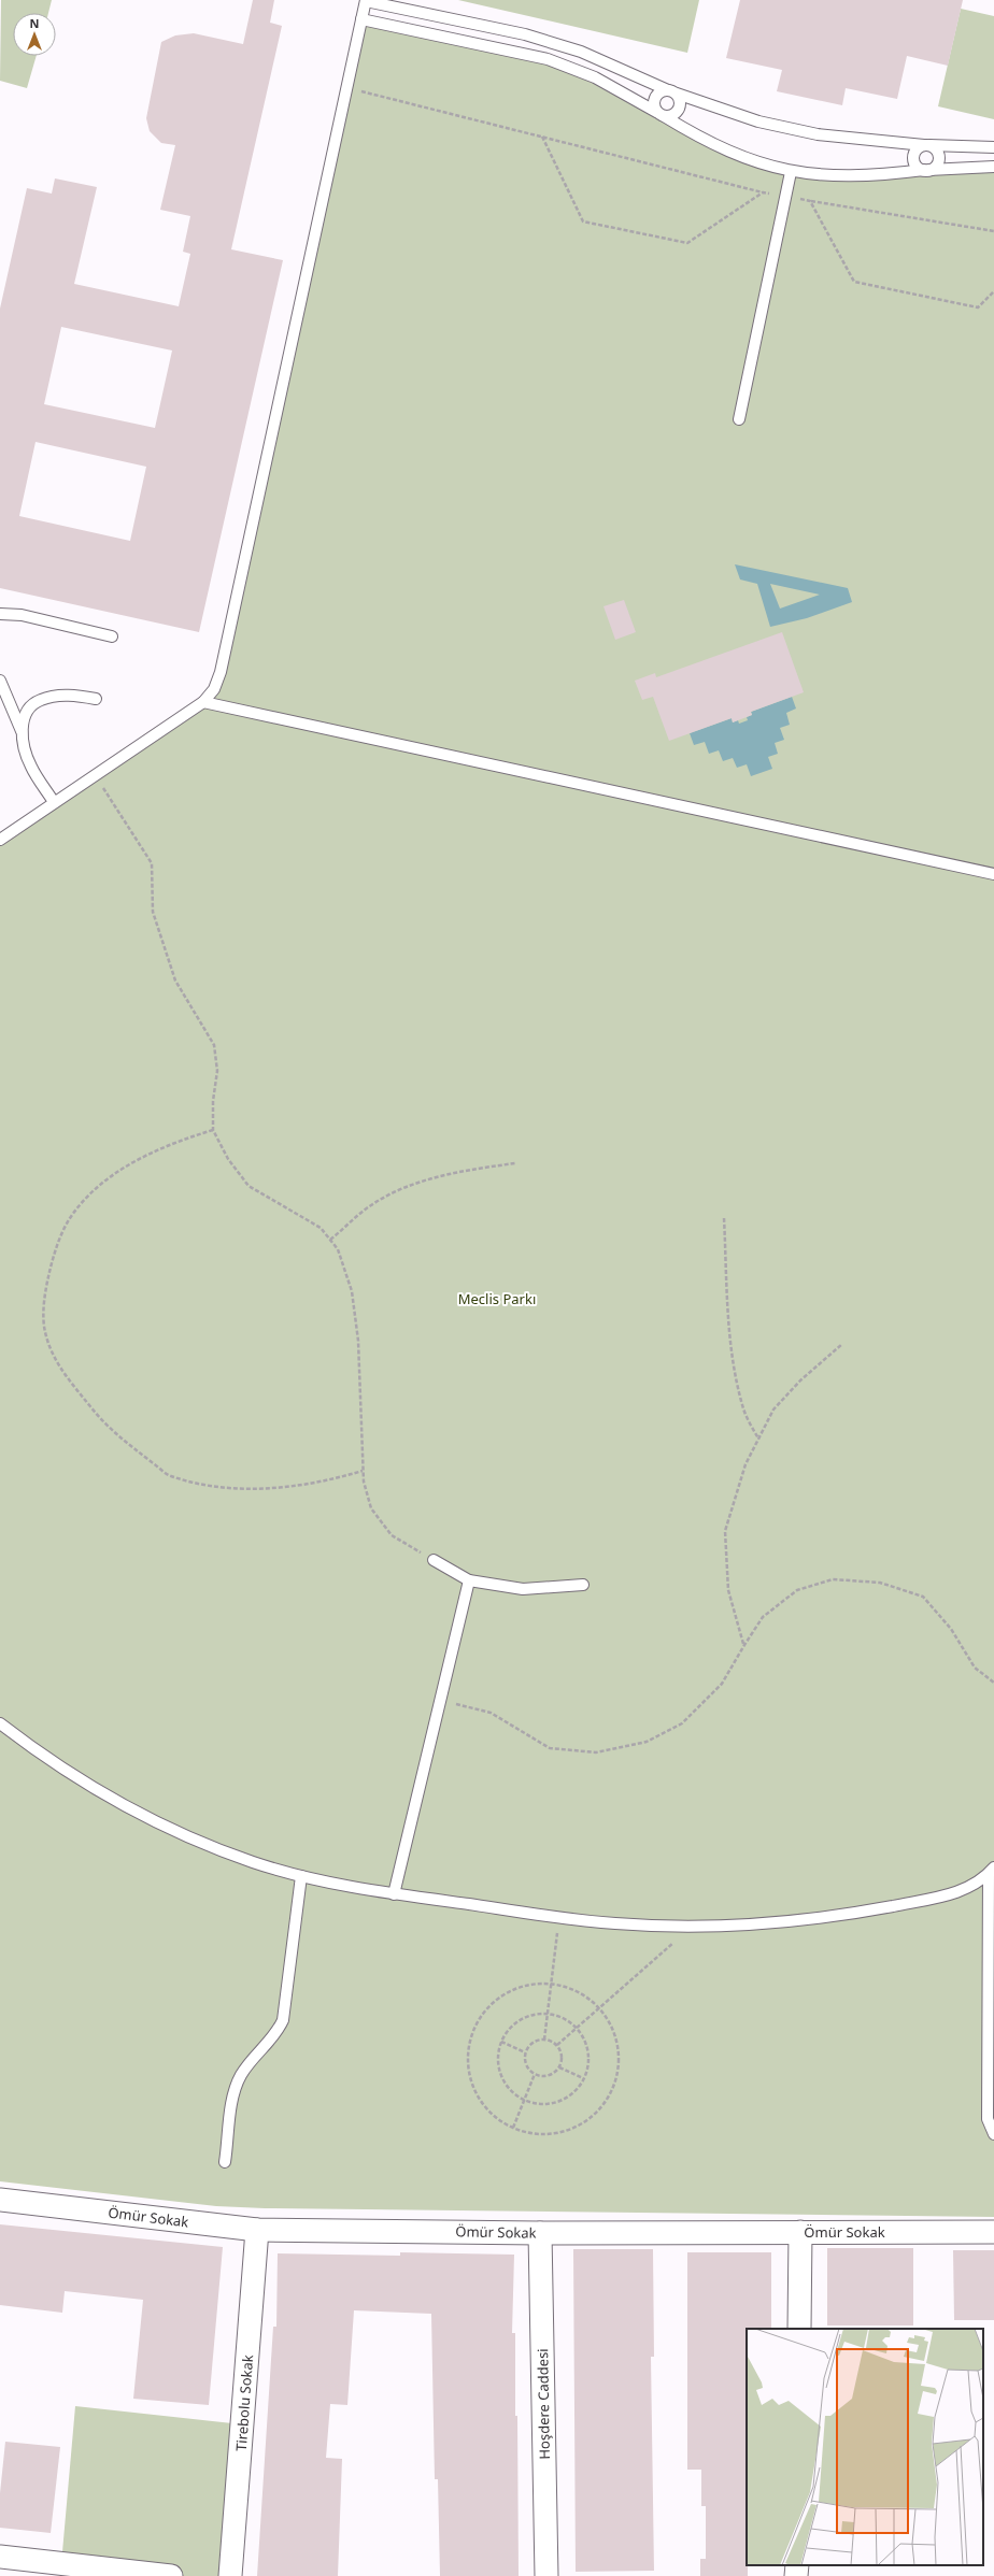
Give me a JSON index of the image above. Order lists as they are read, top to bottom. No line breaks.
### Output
{"streets":{"street":["Ömür Sokak","Tirebolu Sokak","Hoşdere Caddesi"]},"crossings":[["Ömür Sokak","Tirebolu Sokak"],["Ömür Sokak","Hoşdere Caddesi"]],"parks":["Meclis Parkı"],"north":"top"}
